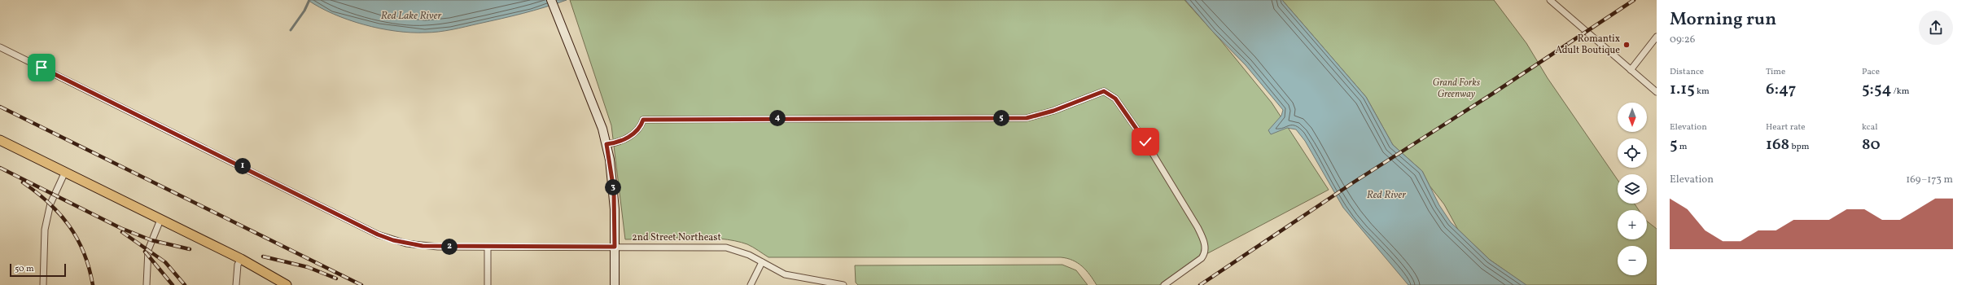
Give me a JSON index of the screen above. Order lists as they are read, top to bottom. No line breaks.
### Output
{"streets":{"street":["2nd Street Northeast"]},"water":["Red Lake River","Red River"],"parks":["Grand Forks Greenway"],"places":["Romantix Adult Boutique"],"scale_bar":"50 m","north":"bottom","page":{"heading":["Morning run","09:26"],"stats":[["Distance","1.15 km"],["Time","6:47"],["Pace","5:54 /km"],["Elevation","5 m"],["Heart rate","168 bpm"],["kcal","80"]],"map_buttons":["+","−"],"pins":["4","5","1","3","2"],"chart":["Elevation","169–173 m"],"scale":"50 m"}}
